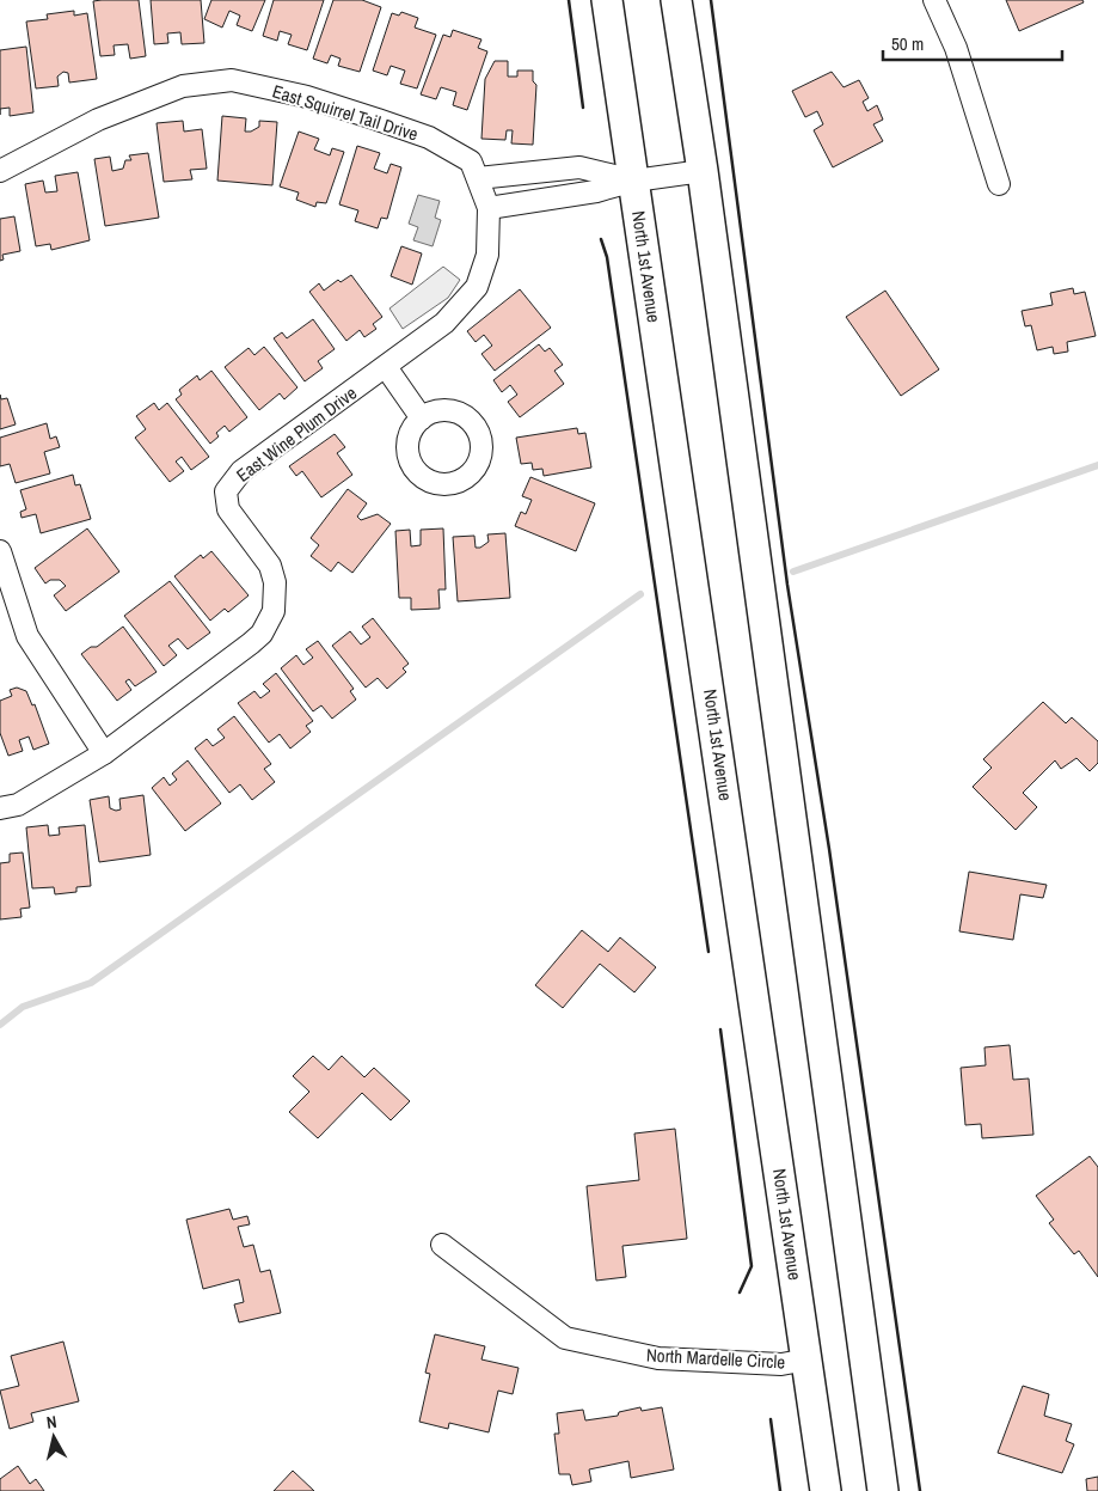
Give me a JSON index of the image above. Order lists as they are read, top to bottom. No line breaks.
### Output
{"streets":{"main road":["North 1st Avenue"],"street":["East Squirrel Tail Drive","East Wine Plum Drive","North Mardelle Circle"]},"crossings":[["East Squirrel Tail Drive","East Wine Plum Drive"],["North 1st Avenue","North Mardelle Circle"]],"scale_bar":"50 m","north":"top"}
